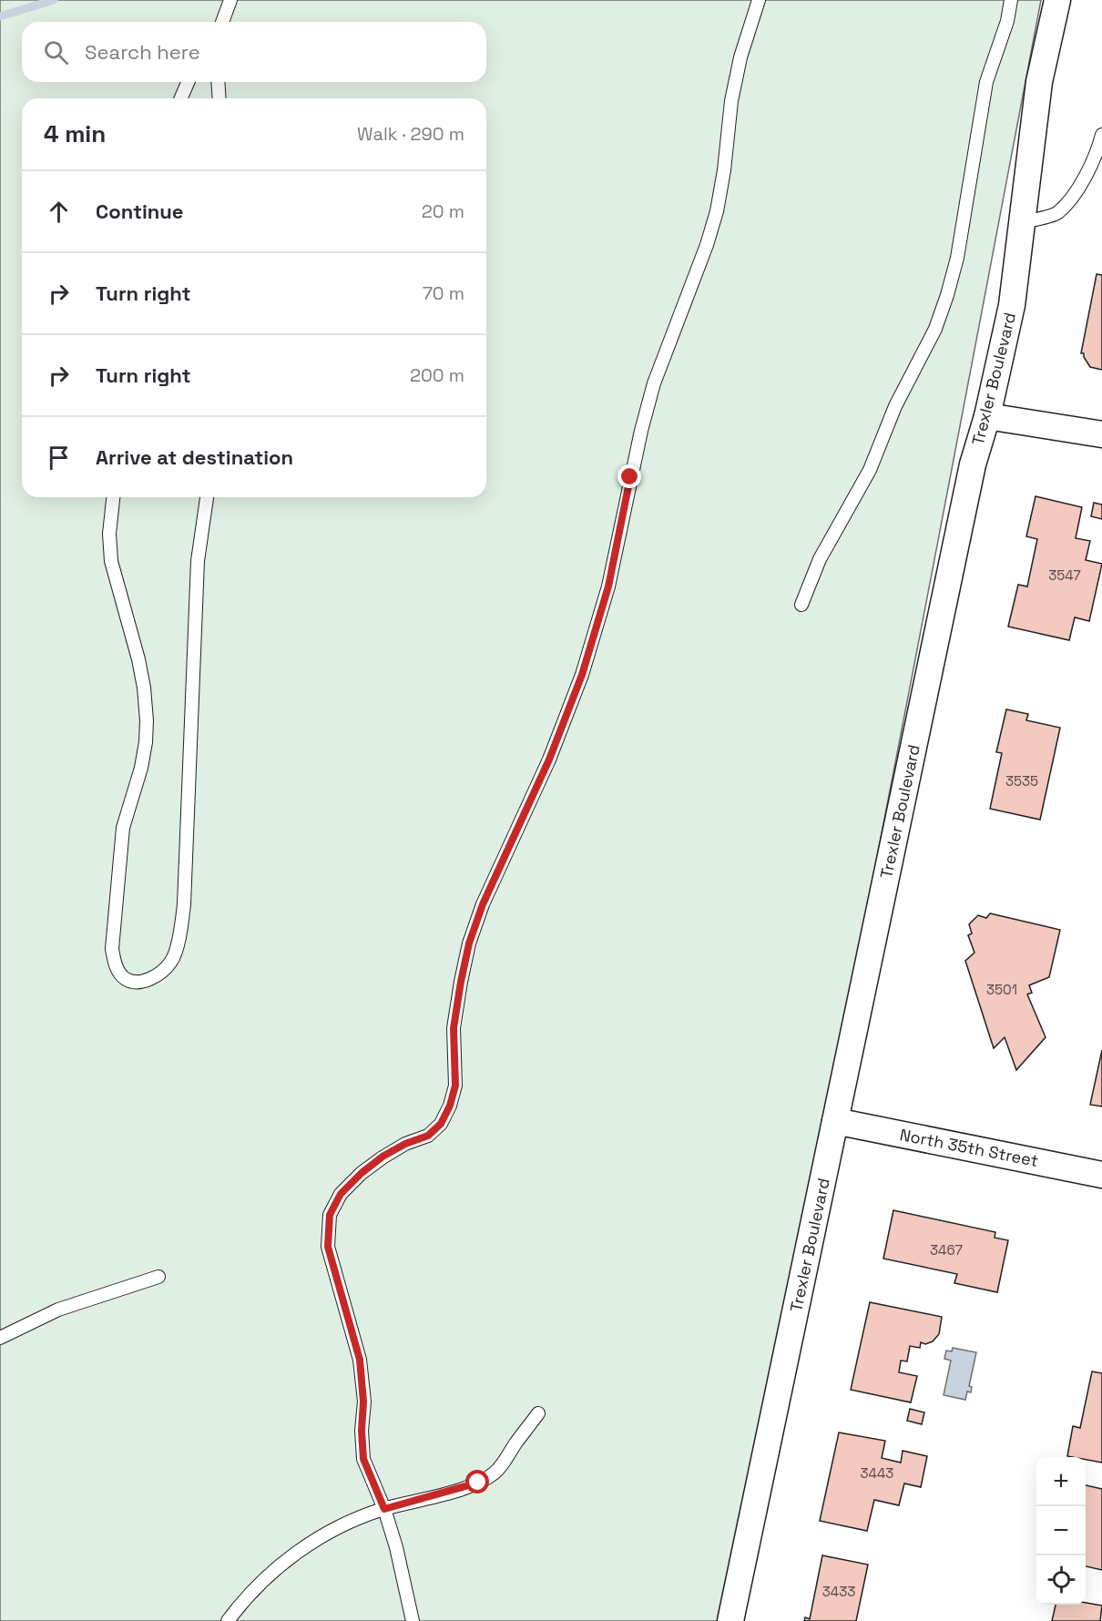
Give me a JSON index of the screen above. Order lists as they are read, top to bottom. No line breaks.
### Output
{"streets":{"street":["Trexler Boulevard","North 35th Street"]},"crossings":[["Trexler Boulevard","North 35th Street"]],"house_numbers":["3547","3535","3501","3467","3443","3433"],"page":{"search":"Search here","heading":["4 min","Walk · 290 m"],"list":[["Continue","20 m"],["Turn right","70 m"],["Turn right","200 m"],"Arrive at destination"],"map_buttons":["+","−"]}}
